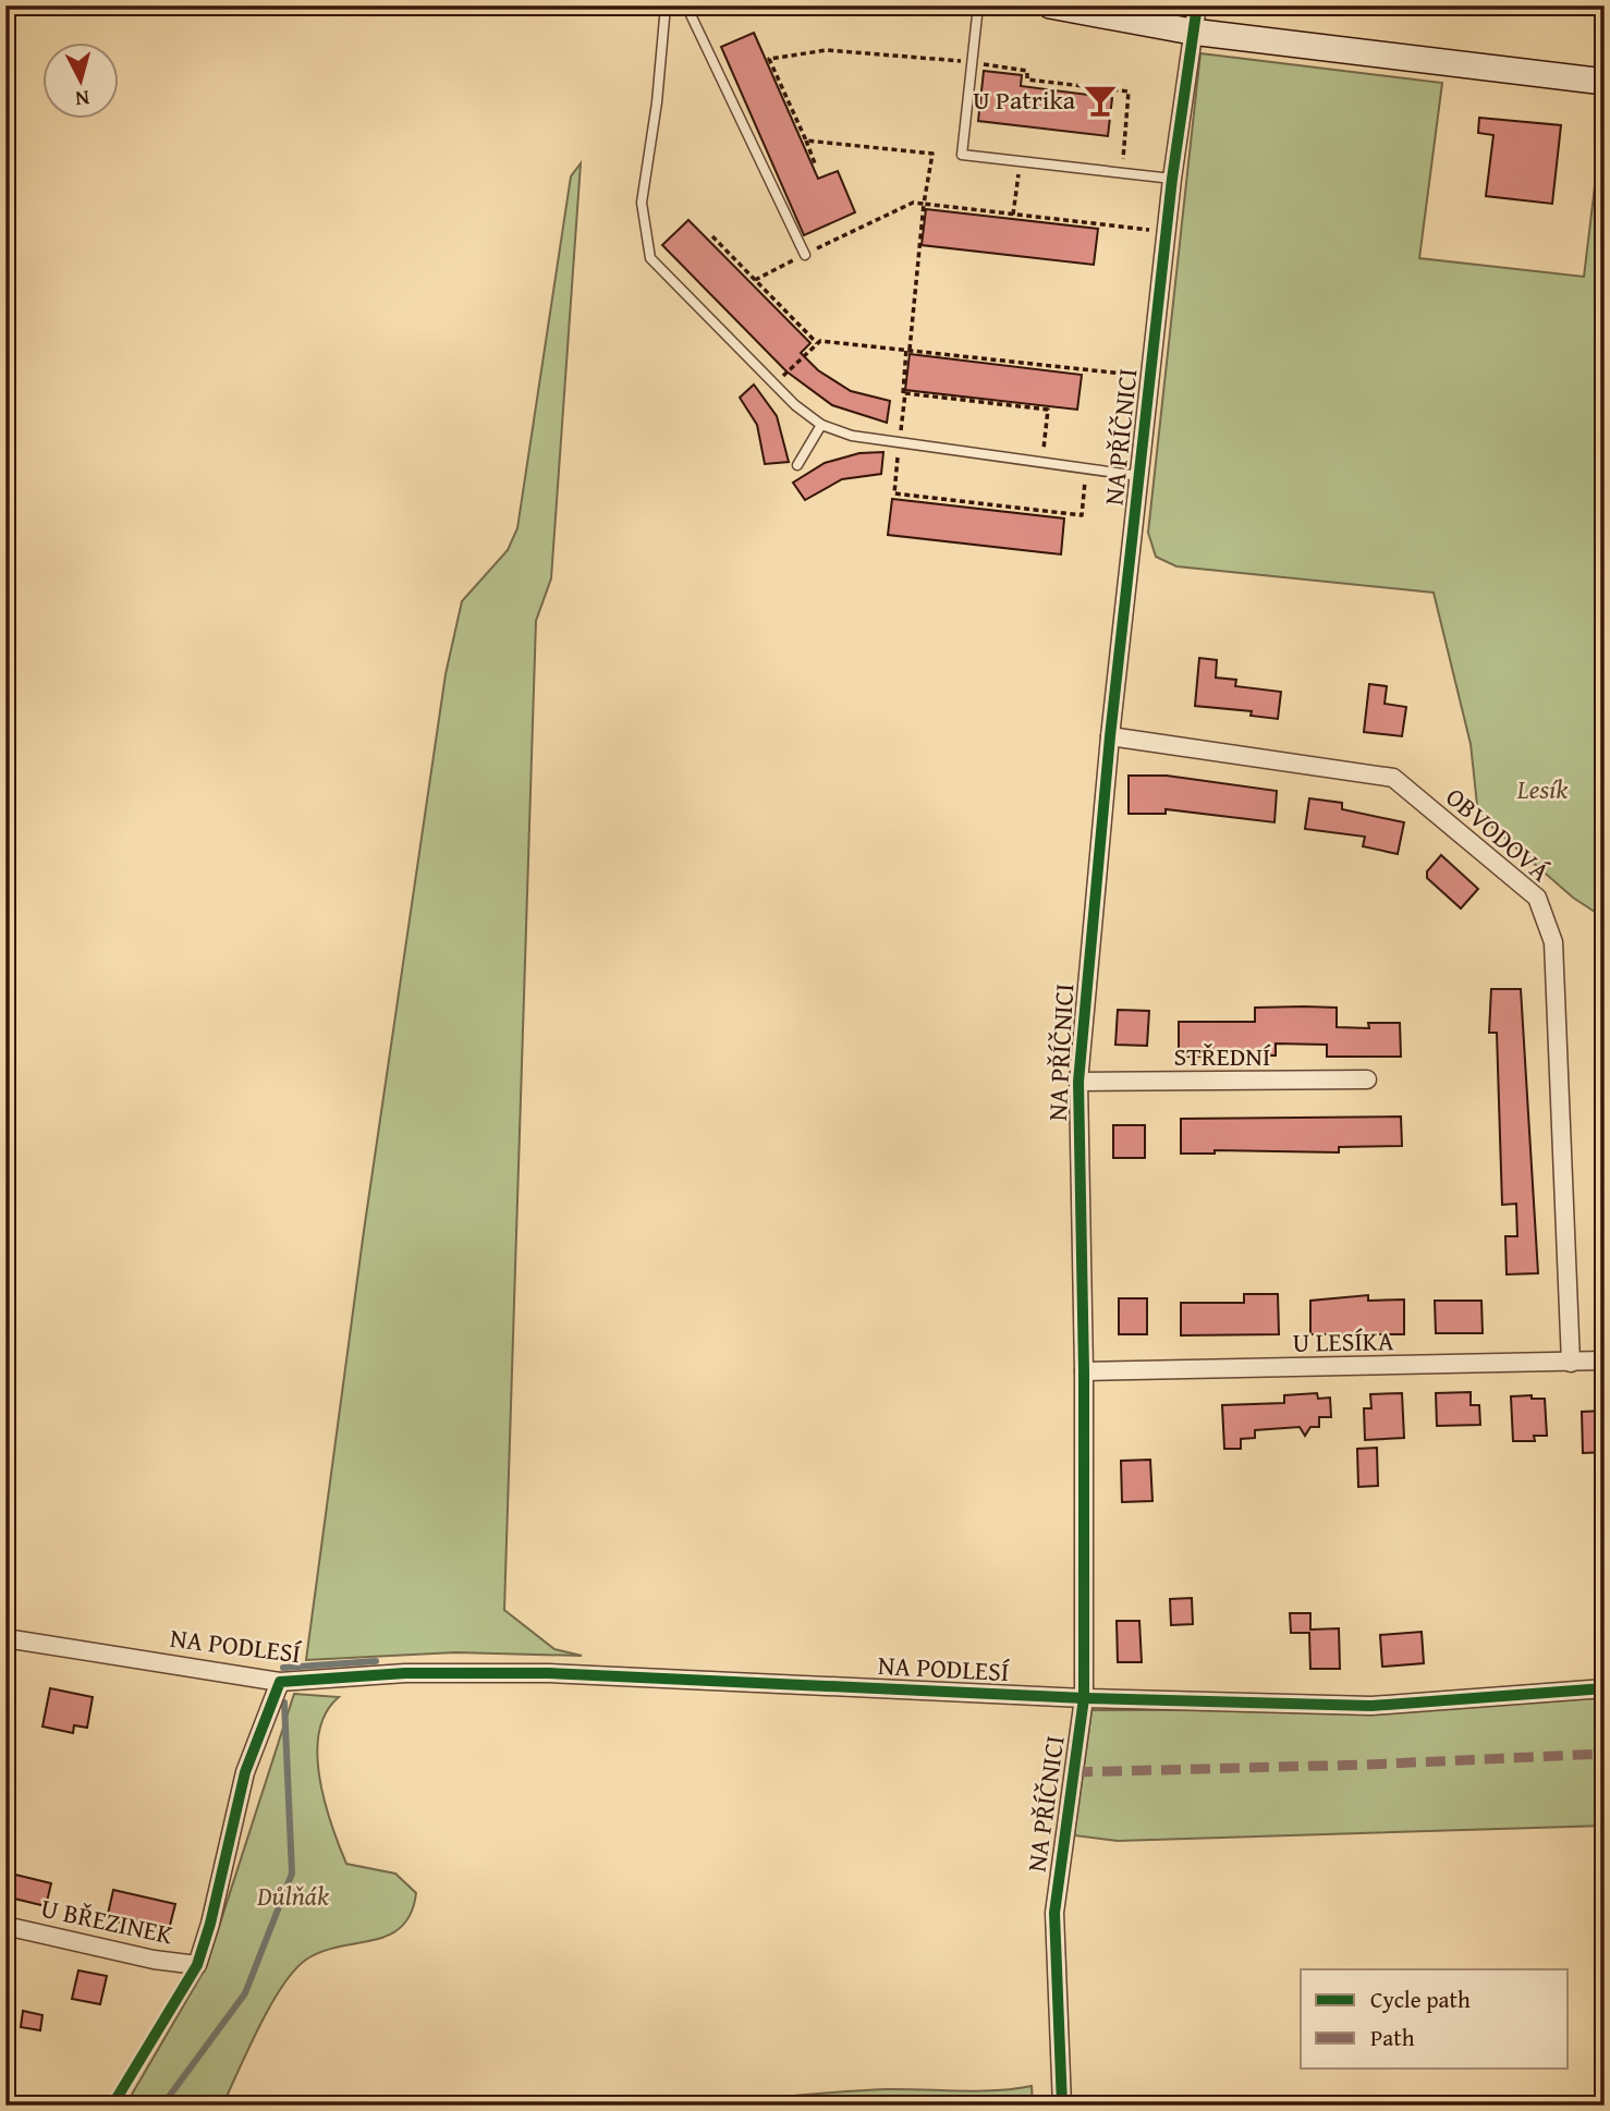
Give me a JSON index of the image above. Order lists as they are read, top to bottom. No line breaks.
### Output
{"streets":{"street":["NA PŘÍČNICI","OBVODOVÁ","STŘEDNÍ","U LESÍKA","NA PODLESÍ","U BŘEZINEK"]},"crossings":[["NA PŘÍČNICI","OBVODOVÁ"],["NA PŘÍČNICI","STŘEDNÍ"],["NA PŘÍČNICI","U LESÍKA"],["NA PŘÍČNICI","NA PODLESÍ"],["OBVODOVÁ","U LESÍKA"],["NA PODLESÍ","U BŘEZINEK"]],"parks":["Lesík","Důlňák"],"places":{"bar":["U Patrika"]},"legend":["Cycle path","Path"],"north":"bottom"}
